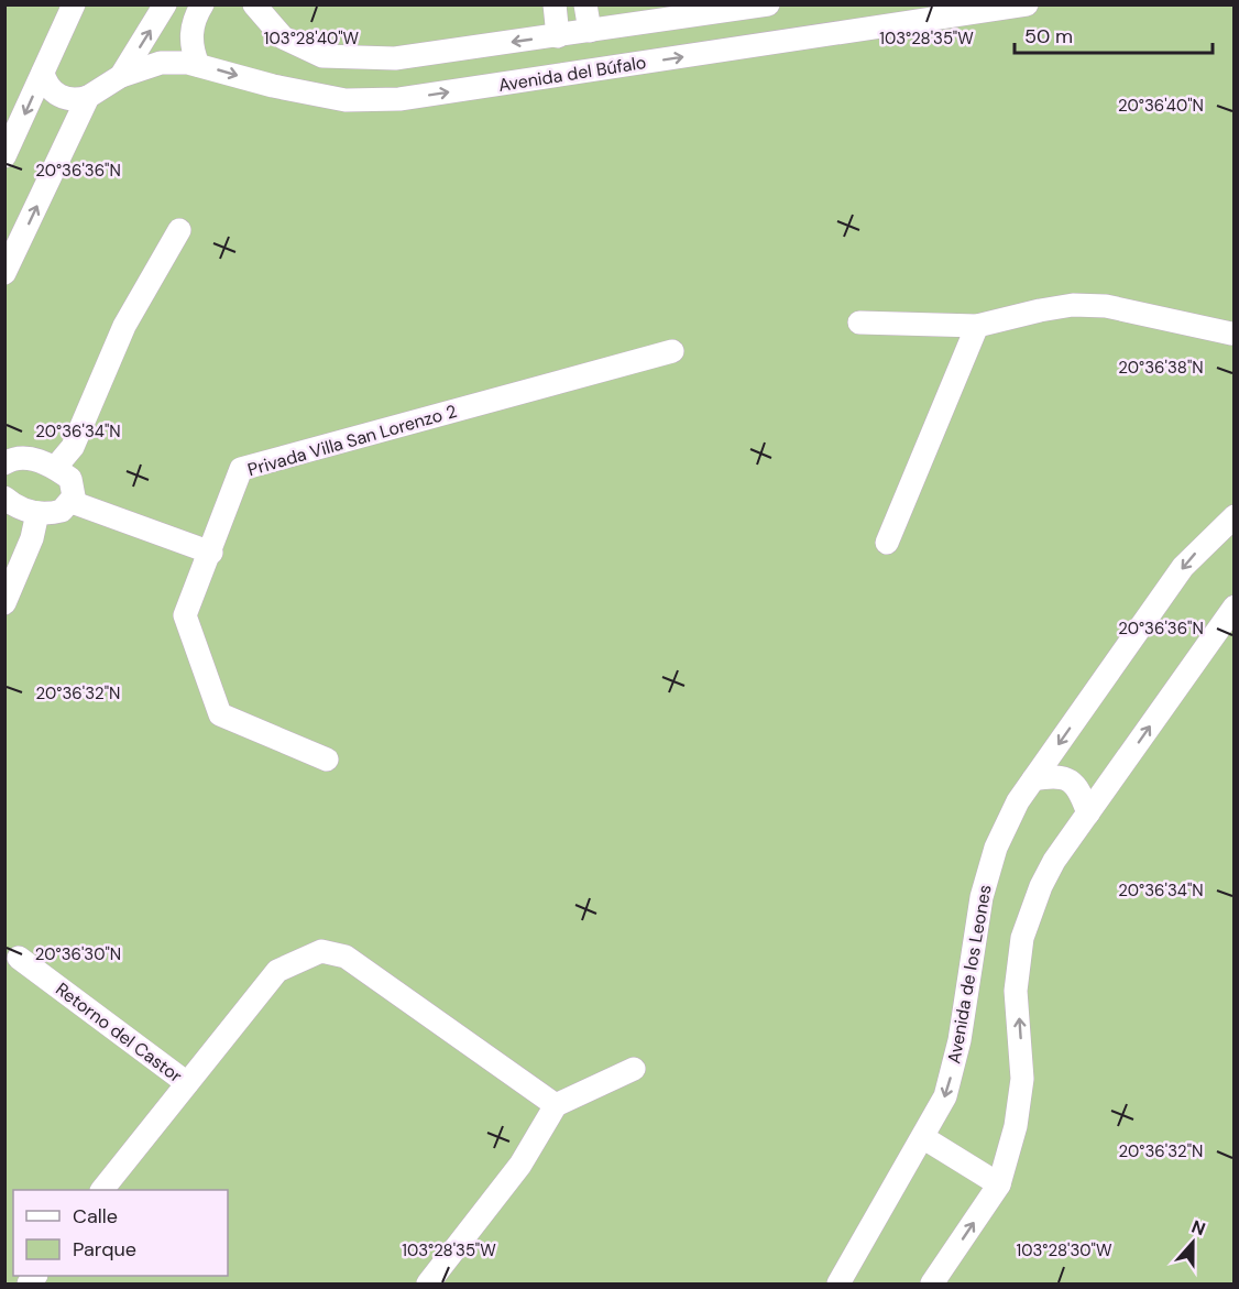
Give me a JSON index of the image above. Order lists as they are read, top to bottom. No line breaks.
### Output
{"streets":{"street":["Avenida del Búfalo","Privada Villa San Lorenzo 2","Avenida de los Leones","Retorno del Castor"]},"legend":["Calle","Parque"],"scale_bar":"50 m","north":"top","coordinates":["103°28'35\"W","103°28'40\"W","20°36'40\"N","20°36'36\"N","20°36'38\"N","20°36'34\"N","20°36'32\"N","20°36'30\"N","103°28'30\"W"]}
